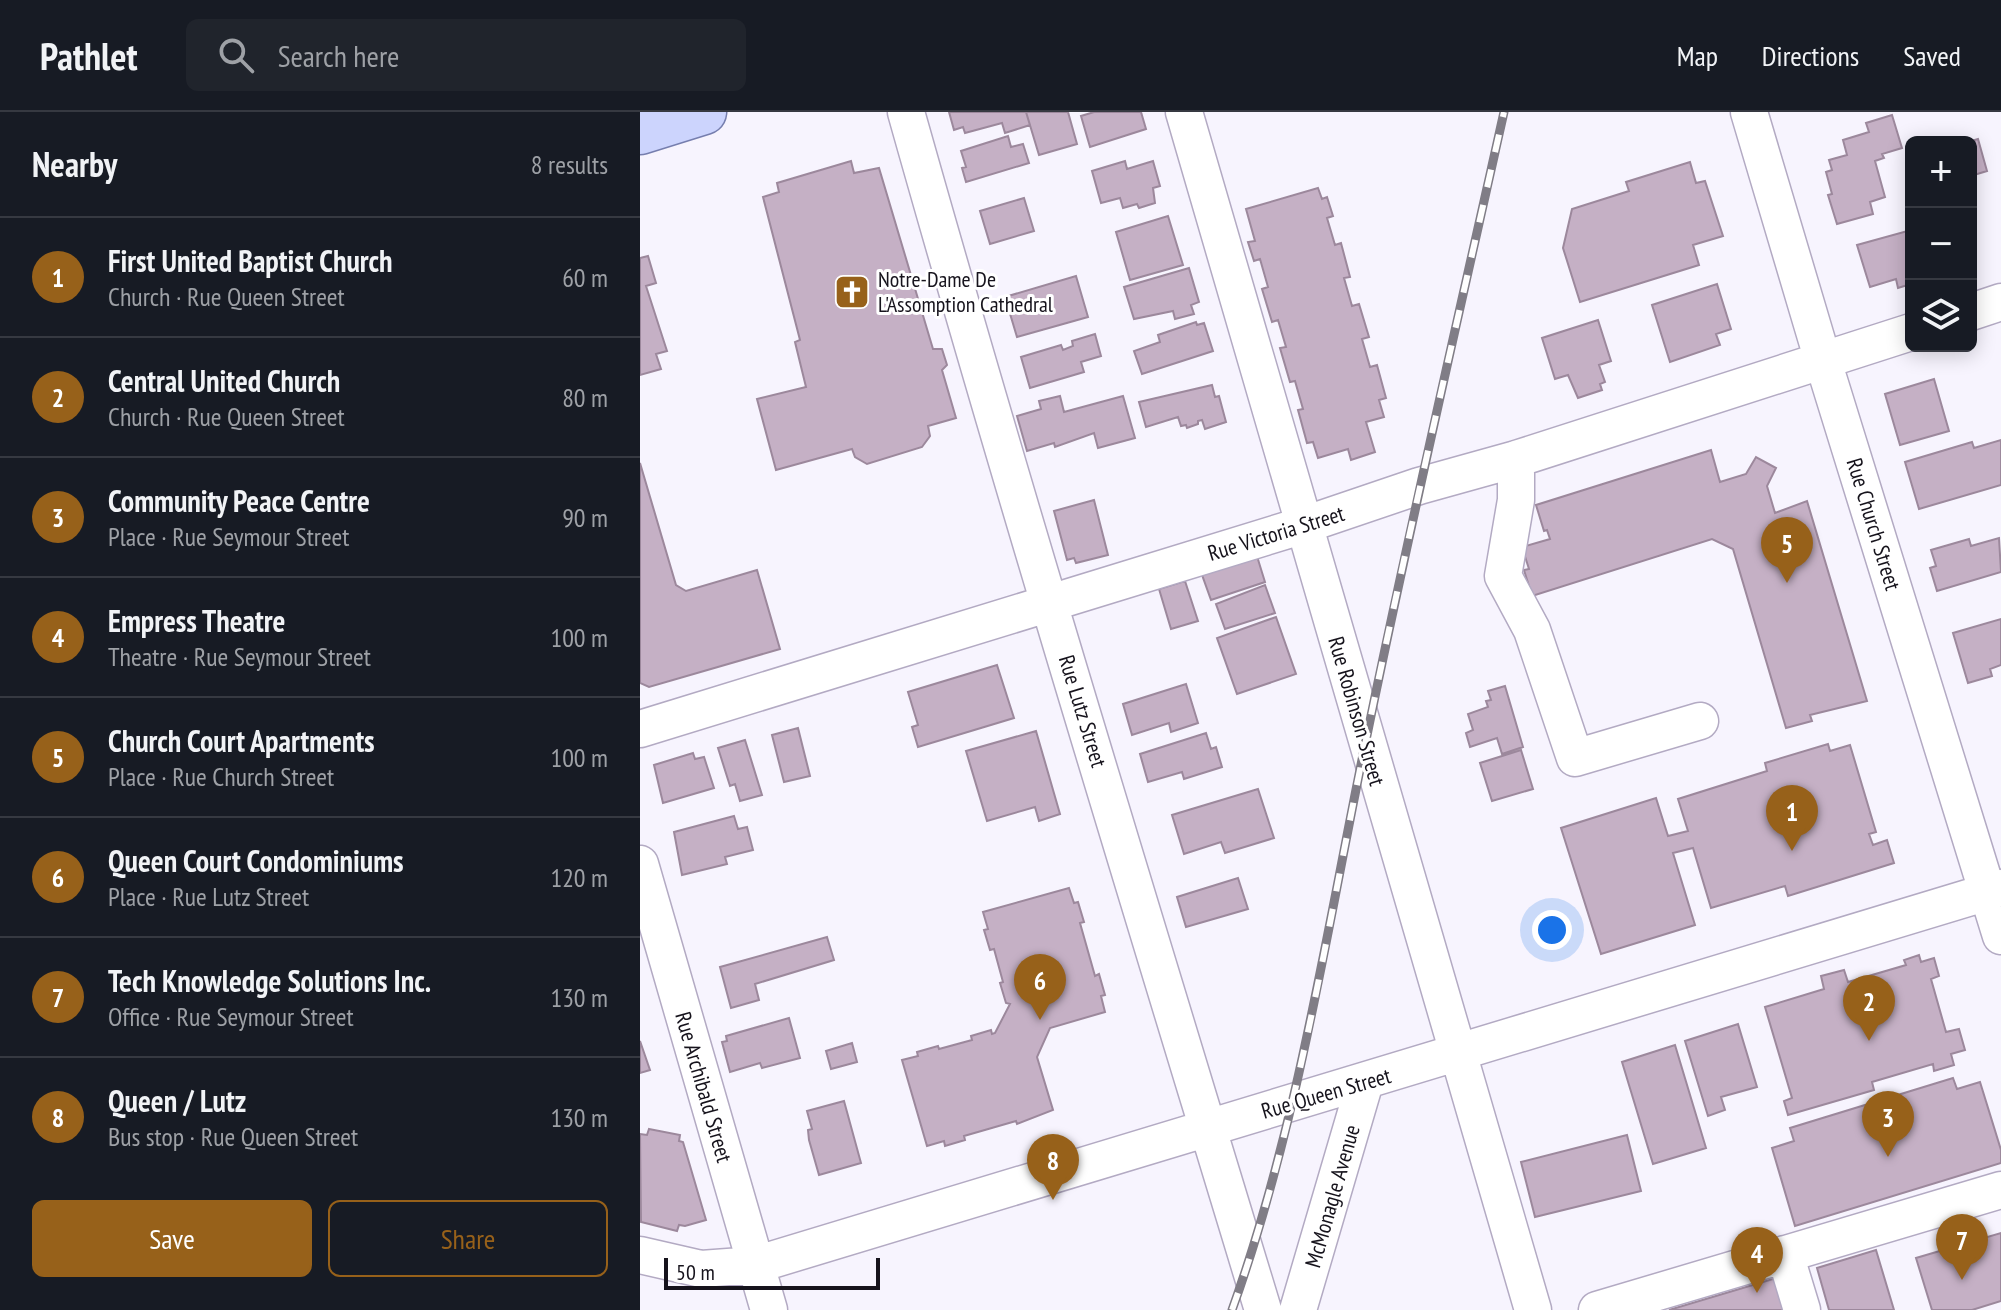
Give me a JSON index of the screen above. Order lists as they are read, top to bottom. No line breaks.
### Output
{"streets":{"street":["Rue Church Street","Rue Victoria Street","Rue Lutz Street","Rue Robinson Street","Rue Archibald Street","Rue Queen Street","McMonagle Avenue"]},"crossings":[["Rue Church Street","Rue Victoria Street"],["Rue Church Street","Rue Queen Street"],["Rue Victoria Street","Rue Lutz Street"],["Rue Victoria Street","Rue Robinson Street"],["Rue Lutz Street","Rue Queen Street"],["Rue Robinson Street","Rue Queen Street"],["Rue Archibald Street","Rue Queen Street"],["Rue Queen Street","McMonagle Avenue"]],"places":{"church":["Notre-Dame De L'Assomption Cathedral"]},"scale_bar":"50 m","page":{"header":"Pathlet","search":"Search here","nav":["Map","Directions","Saved"],"heading":["Nearby","8 results"],"map_buttons":["+","−"],"list":[{"mark":"1","name":"First United Baptist Church","note":"Church · Rue Queen Street","value":"60 m"},{"mark":"2","name":"Central United Church","note":"Church · Rue Queen Street","value":"80 m"},{"mark":"3","name":"Community Peace Centre","note":"Place · Rue Seymour Street","value":"90 m"},{"mark":"4","name":"Empress Theatre","note":"Theatre · Rue Seymour Street","value":"100 m"},{"mark":"5","name":"Church Court Apartments","note":"Place · Rue Church Street","value":"100 m"},{"mark":"6","name":"Queen Court Condominiums","note":"Place · Rue Lutz Street","value":"120 m"},{"mark":"7","name":"Tech Knowledge Solutions Inc.","note":"Office · Rue Seymour Street","value":"130 m"},{"mark":"8","name":"Queen / Lutz","note":"Bus stop · Rue Queen Street","value":"130 m"}],"pins":["5","1","6","2","3","8","7","4"],"buttons":["Save","Share"],"scale":"50 m"}}
